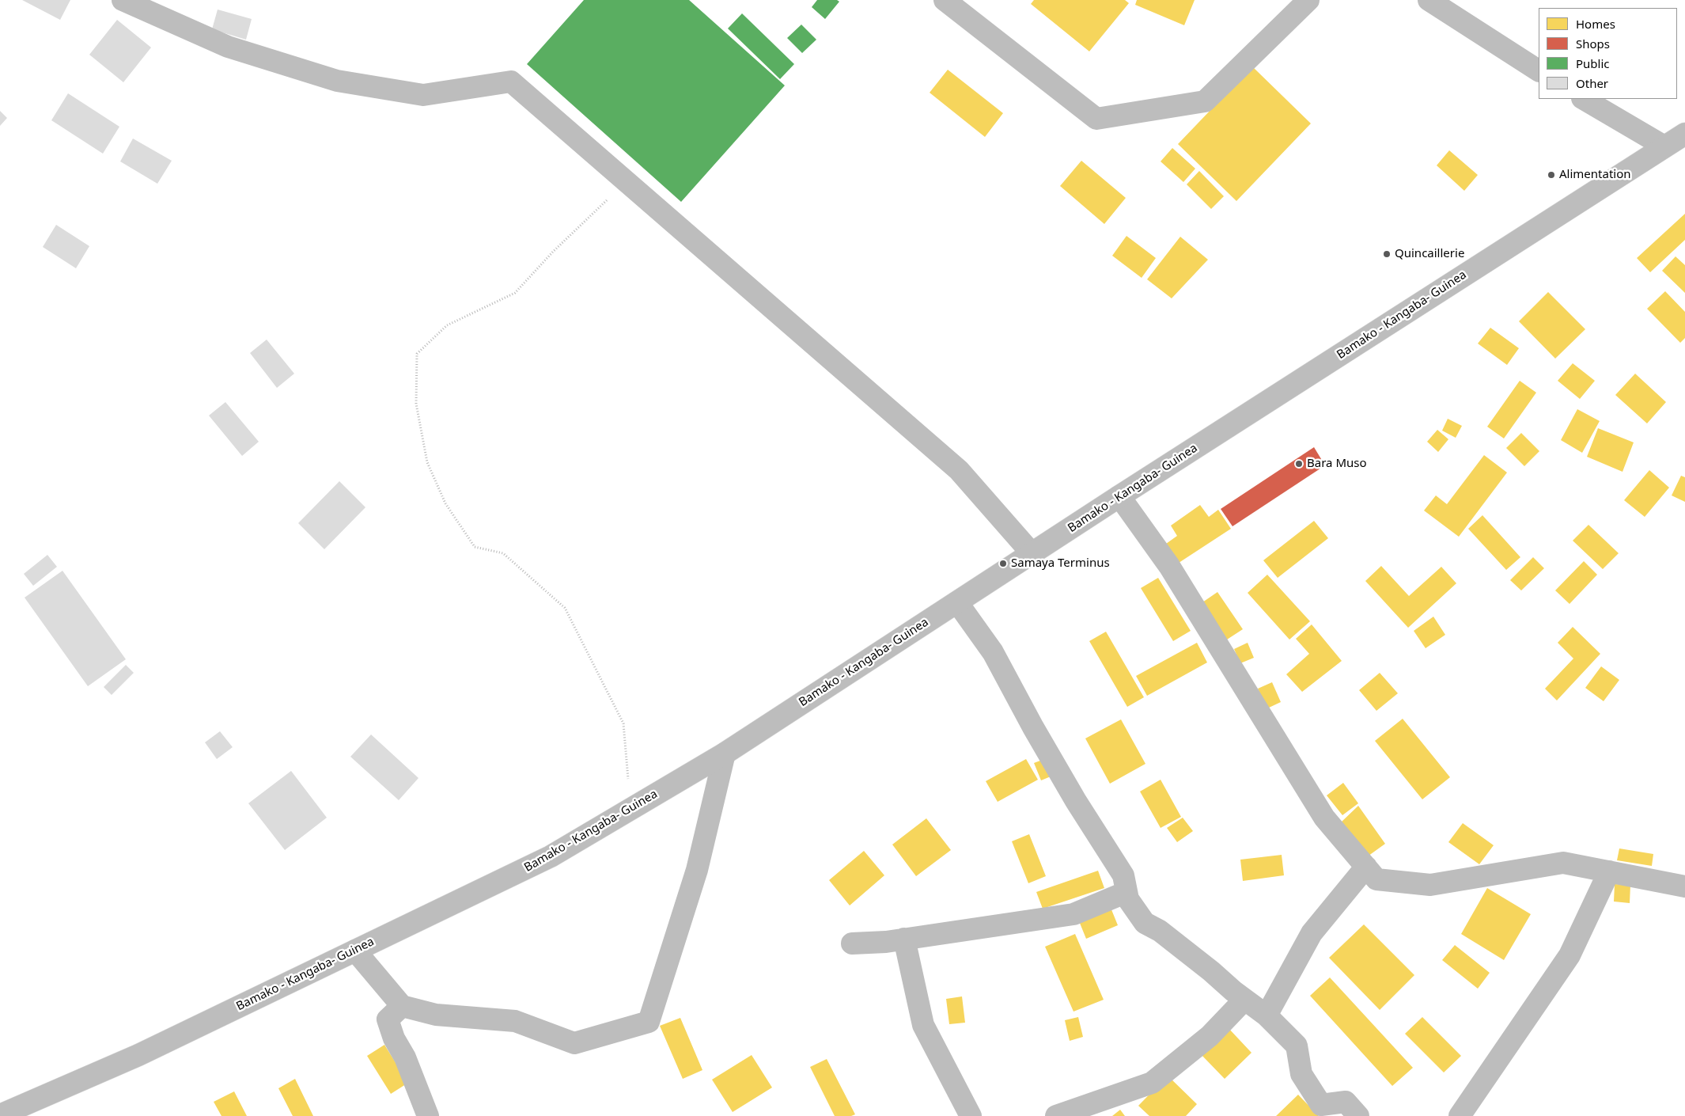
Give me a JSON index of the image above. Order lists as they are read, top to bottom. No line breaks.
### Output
{"streets":{"street":["Bamako - Kangaba- Guinea"]},"places":["Alimentation","Quincaillerie","Bara Muso","Samaya Terminus"],"legend":["Homes","Shops","Public","Other"]}
